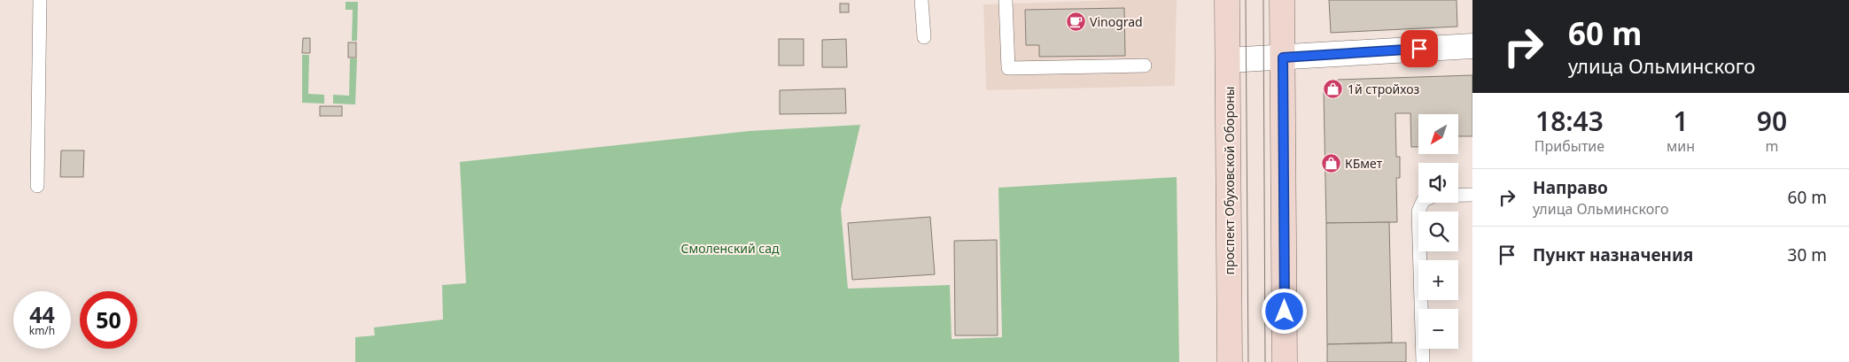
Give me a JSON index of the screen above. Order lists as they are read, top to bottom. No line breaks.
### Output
{"streets":{"main road":["проспект Обуховской Обороны"]},"parks":["Смоленский сад"],"places":{"cafe":["Vinograd"],"shop":["1й стройхоз","КБмет"]},"north":"bottom left","page":{"turn":["60 m","улица Ольминского"],"eta":["18:43","Прибытие","1","мин","90","m"],"map_buttons":["+","−"],"list":[{"name":"Направо","note":"улица Ольминского","value":"60 m"},{"name":"Пункт назначения","value":"30 m"}],"speed":"44 km/h","limit":"50"}}
